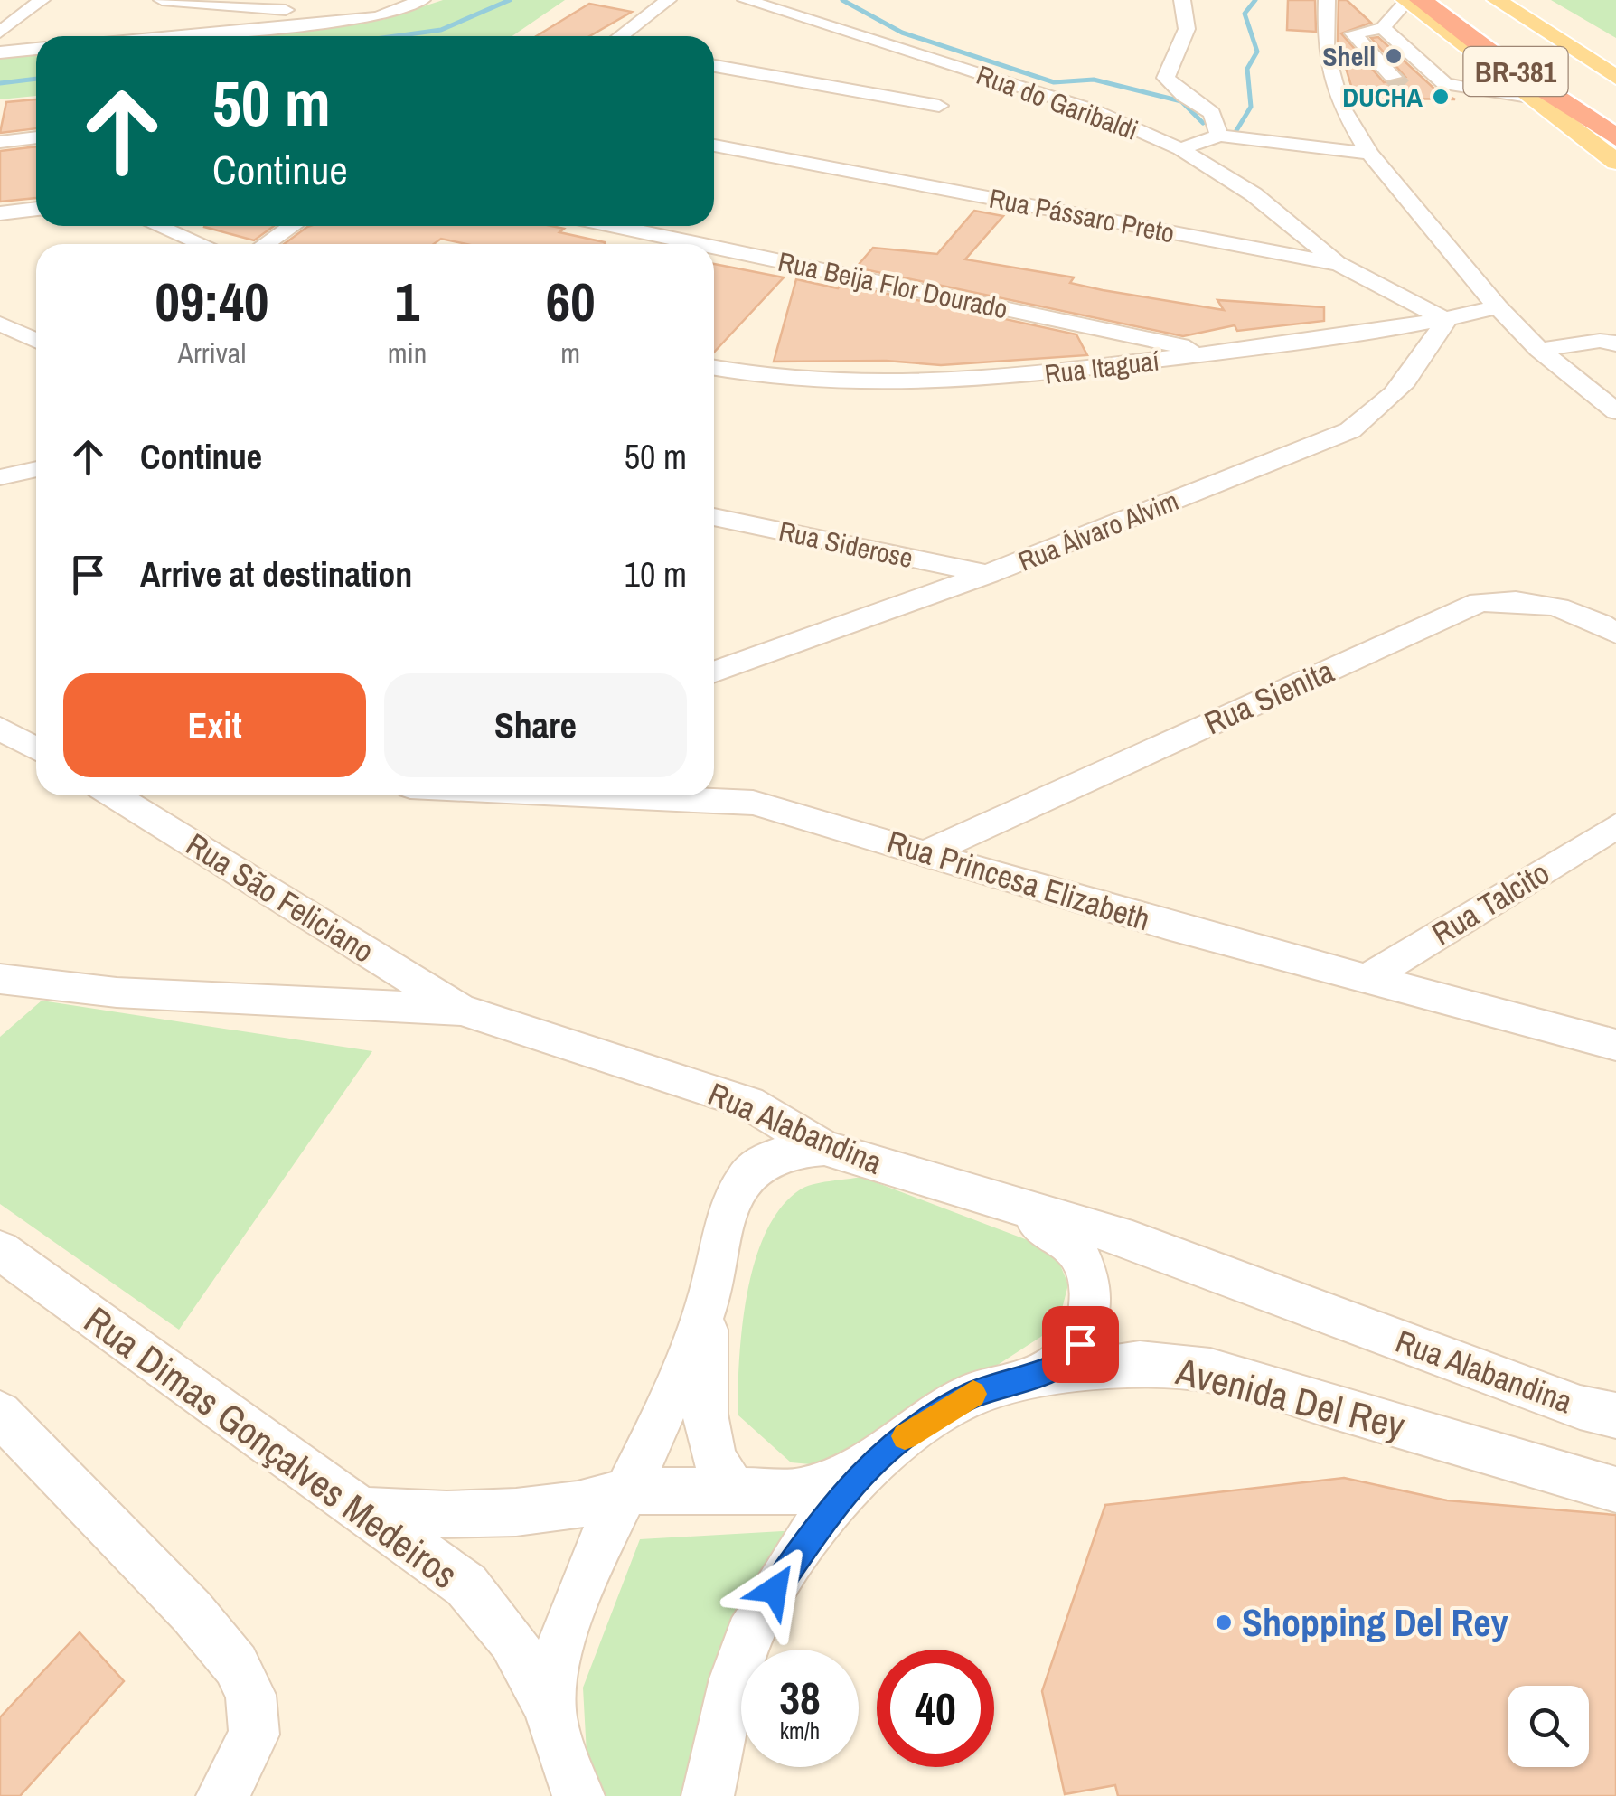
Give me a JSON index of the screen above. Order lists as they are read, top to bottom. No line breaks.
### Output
{"streets":{"highway":["BR-381"],"street":["Rua do Garibaldi","Rua Pássaro Preto","Rua Beija Flor Dourado","Rua Itaguaí","Rua Álvaro Alvim","Rua Siderose","Rua Sienita","Rua Princesa Elizabeth","Rua São Feliciano","Rua Talcito","Rua Alabandina","Avenida Del Rey","Rua Dimas Gonçalves Medeiros"]},"crossings":[["Rua do Garibaldi","Rua Pássaro Preto"],["Rua Pássaro Preto","Rua Itaguaí"],["Rua Pássaro Preto","Rua Álvaro Alvim"],["Rua Beija Flor Dourado","Rua Itaguaí"],["Rua Itaguaí","Rua Álvaro Alvim"],["Rua Álvaro Alvim","Rua Siderose"],["Rua Sienita","Rua Princesa Elizabeth"],["Rua Princesa Elizabeth","Rua Talcito"],["Rua São Feliciano","Rua Alabandina"]],"places":["Shell","DUCHA","Shopping Del Rey"],"page":{"turn":["50 m","Continue"],"eta":["09:40","Arrival","1","min","60","m"],"list":[{"name":"Continue","value":"50 m"},{"name":"Arrive at destination","value":"10 m"}],"buttons":["Exit","Share"],"speed":"38 km/h","limit":"40"}}
